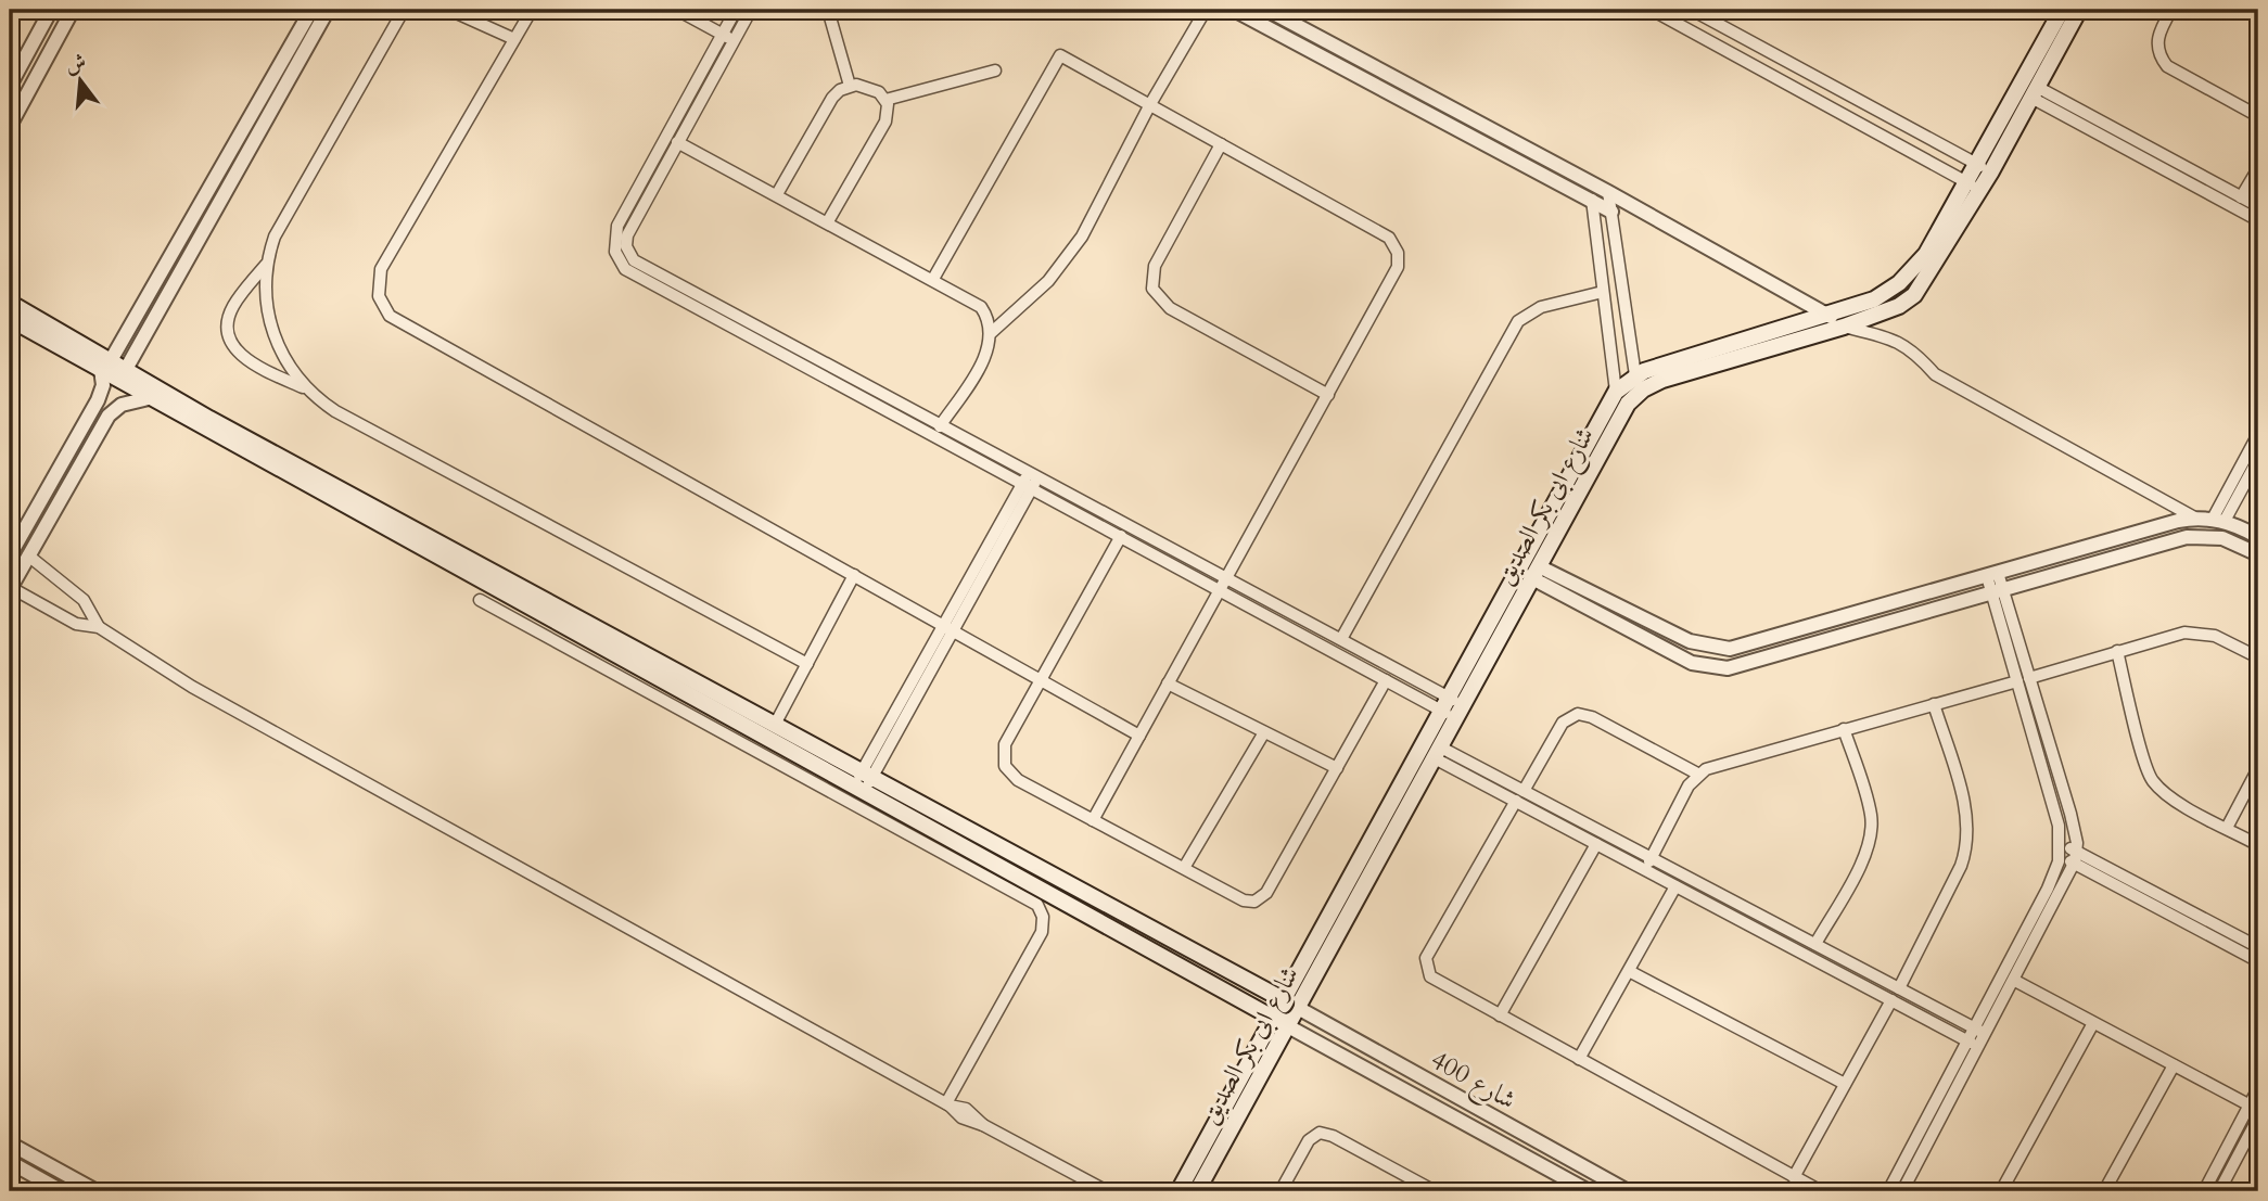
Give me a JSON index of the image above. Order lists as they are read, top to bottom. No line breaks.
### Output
{"streets":{"main road":["شارع ابى بكر الصديق"],"street":["شارع 400"]},"crossings":[["شارع ابى بكر الصديق","شارع 400"]],"north":"top"}
